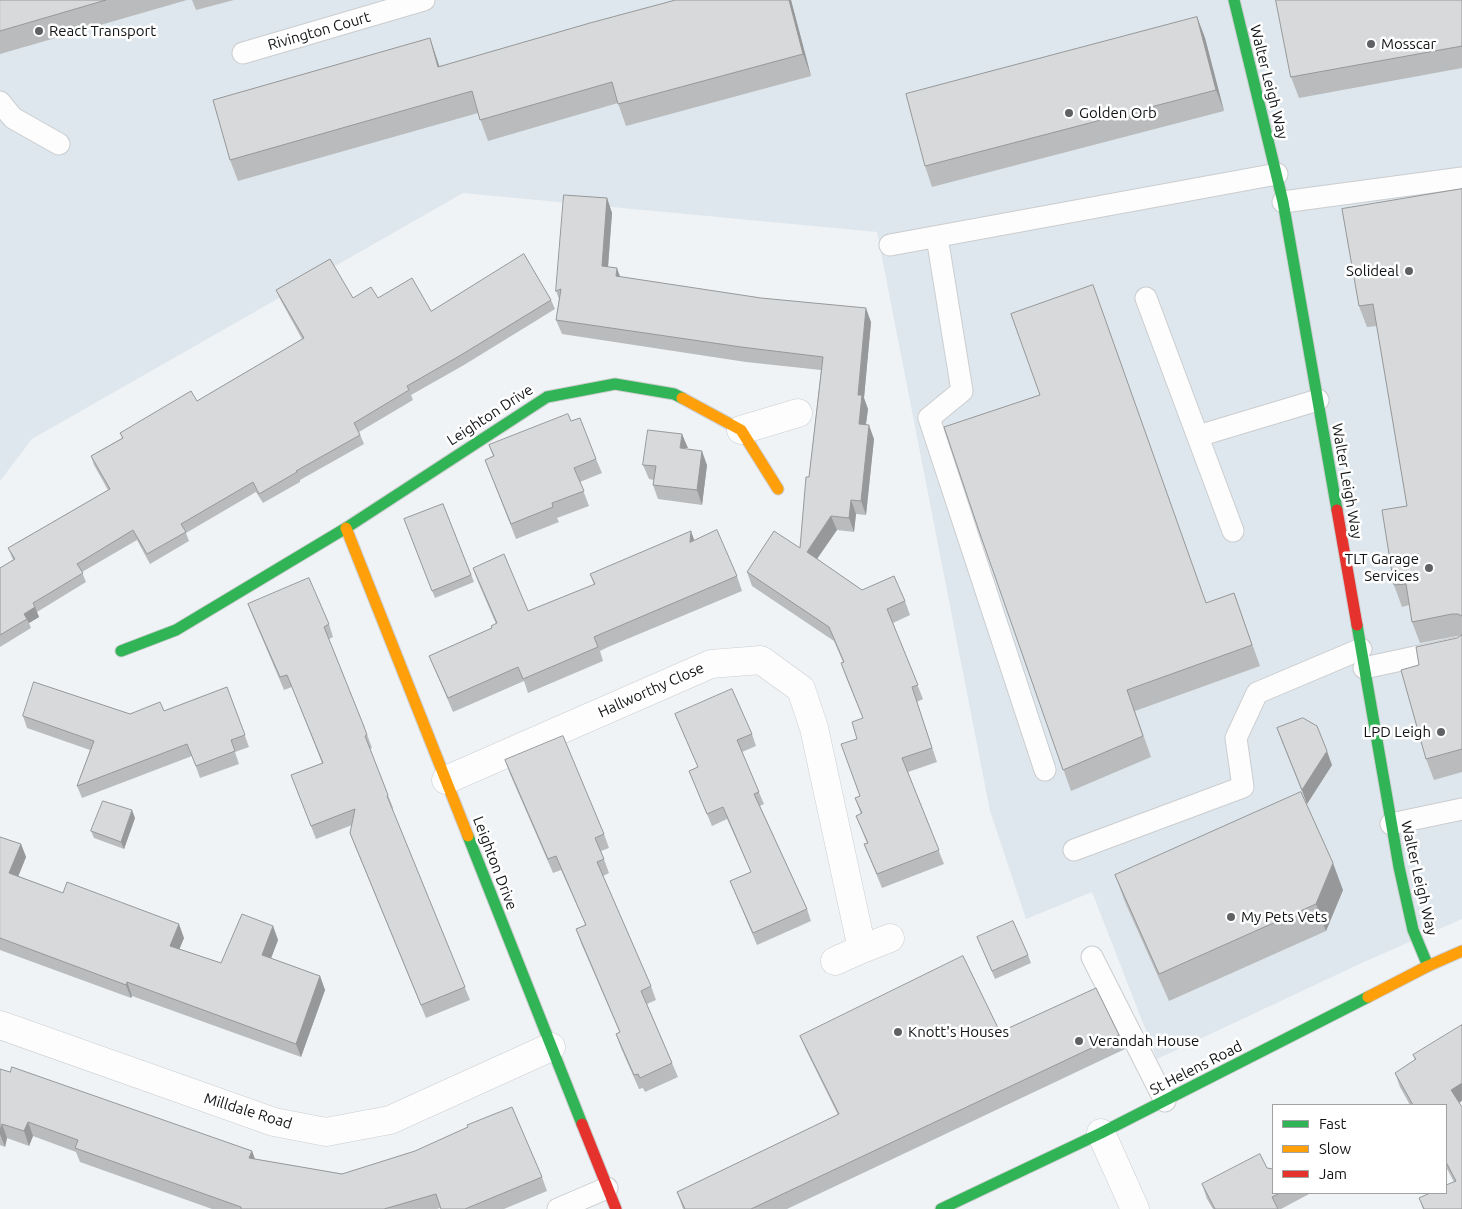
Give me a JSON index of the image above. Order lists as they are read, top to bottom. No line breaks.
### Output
{"streets":{"street":["Walter Leigh Way","Leighton Drive","Hallworthy Close","St Helens Road","Milldale Road"],"lane":["Rivington Court"]},"crossings":[["Walter Leigh Way","St Helens Road"],["Leighton Drive","Hallworthy Close"],["Leighton Drive","Milldale Road"]],"places":["React Transport","Mosscar","Golden Orb","Solideal","TLT Garage Services","LPD Leigh","My Pets Vets","Knott's Houses","Verandah House"],"legend":["Fast","Slow","Jam"]}
